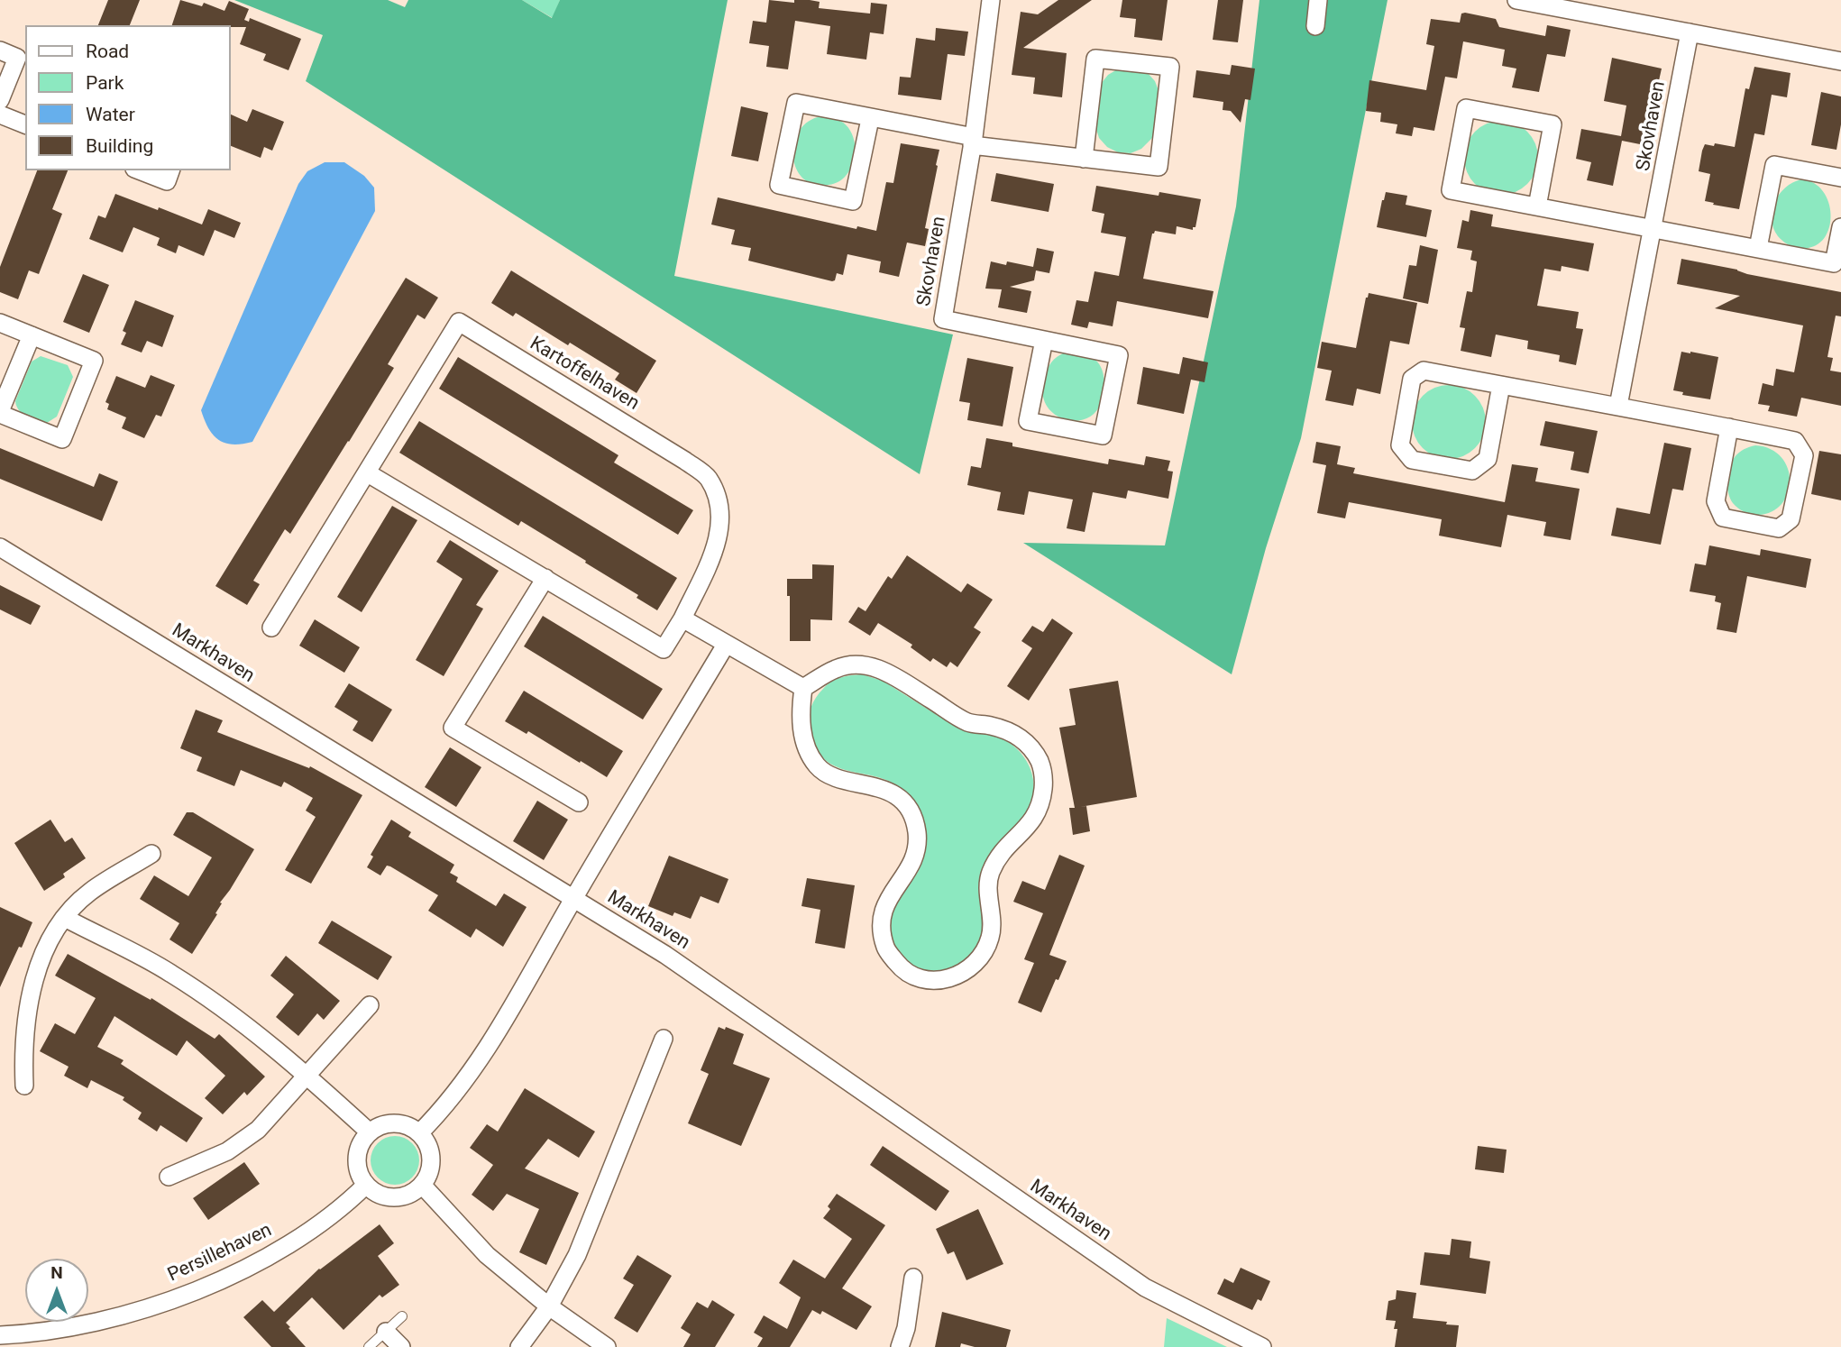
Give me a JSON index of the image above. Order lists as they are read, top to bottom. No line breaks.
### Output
{"streets":{"street":["Skovhaven","Kartoffelhaven","Markhaven","Persillehaven"]},"legend":["Road","Park","Water","Building"],"north":"top"}
